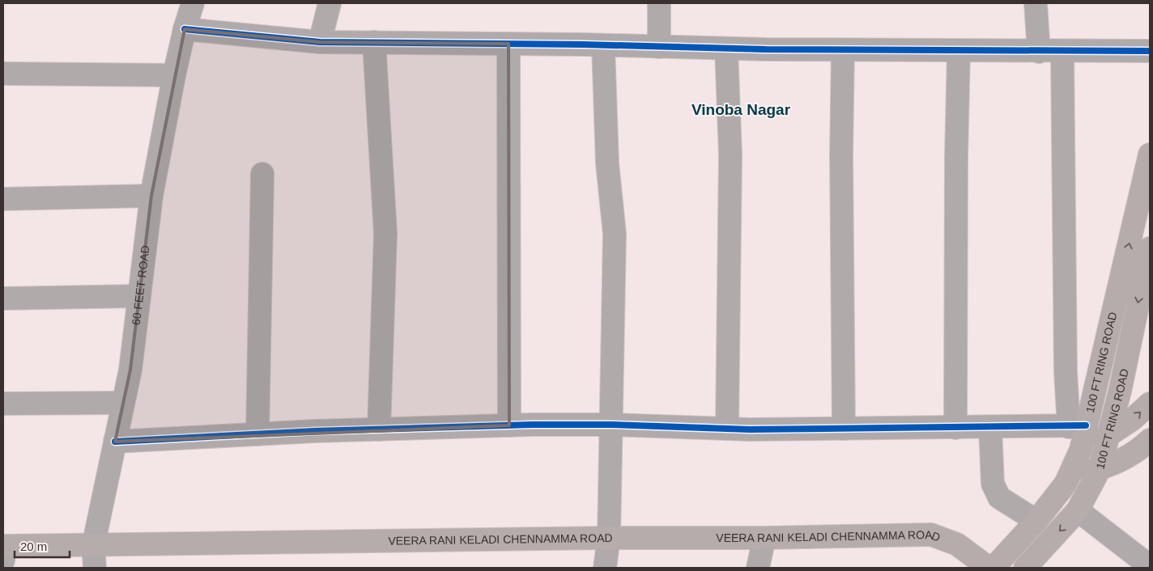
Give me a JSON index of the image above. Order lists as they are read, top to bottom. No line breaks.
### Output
{"streets":{"main road":["100 FT RING ROAD","VEERA RANI KELADI CHENNAMMA ROAD"],"street":["60 FEET ROAD"]},"crossings":[["60 FEET ROAD","VEERA RANI KELADI CHENNAMMA ROAD"]],"districts":["Vinoba Nagar"],"scale_bar":"20 m"}
